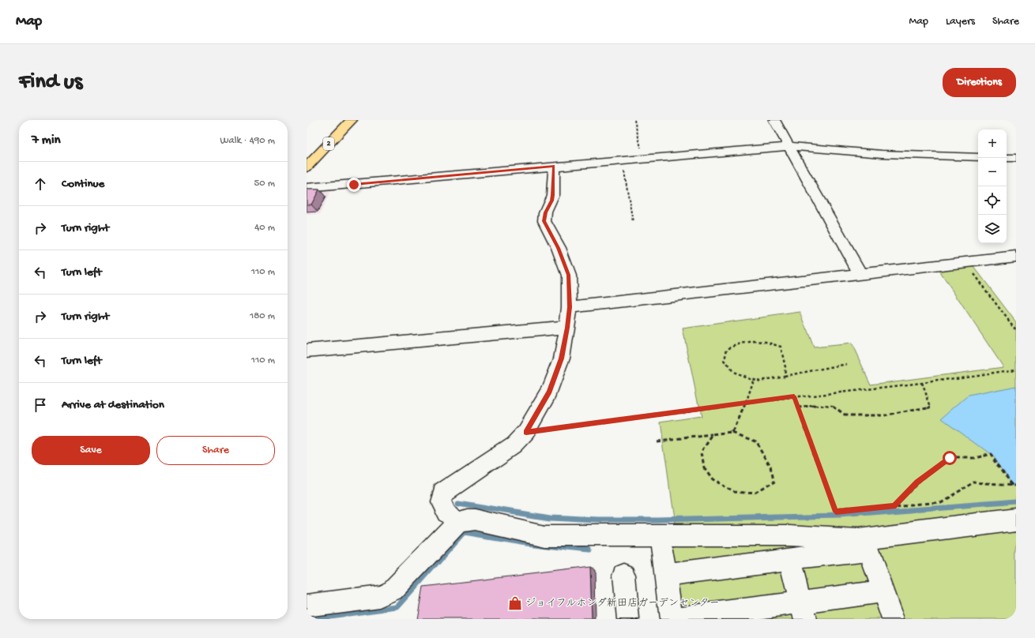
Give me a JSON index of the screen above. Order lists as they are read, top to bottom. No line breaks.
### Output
{"streets":{"main road":["2"]},"places":{"shop":["ジョイフルホンダ新田店ガーデンセンター"]},"page":{"header":"Map","nav":["Map","Layers","Share"],"buttons":["Directions",["Save","Share"]],"title":"Find us","heading":["7 min","Walk · 490 m"],"map_buttons":["+","−"],"list":[["Continue","50 m"],["Turn right","40 m"],["Turn left","110 m"],["Turn right","180 m"],["Turn left","110 m"],"Arrive at destination"]}}
